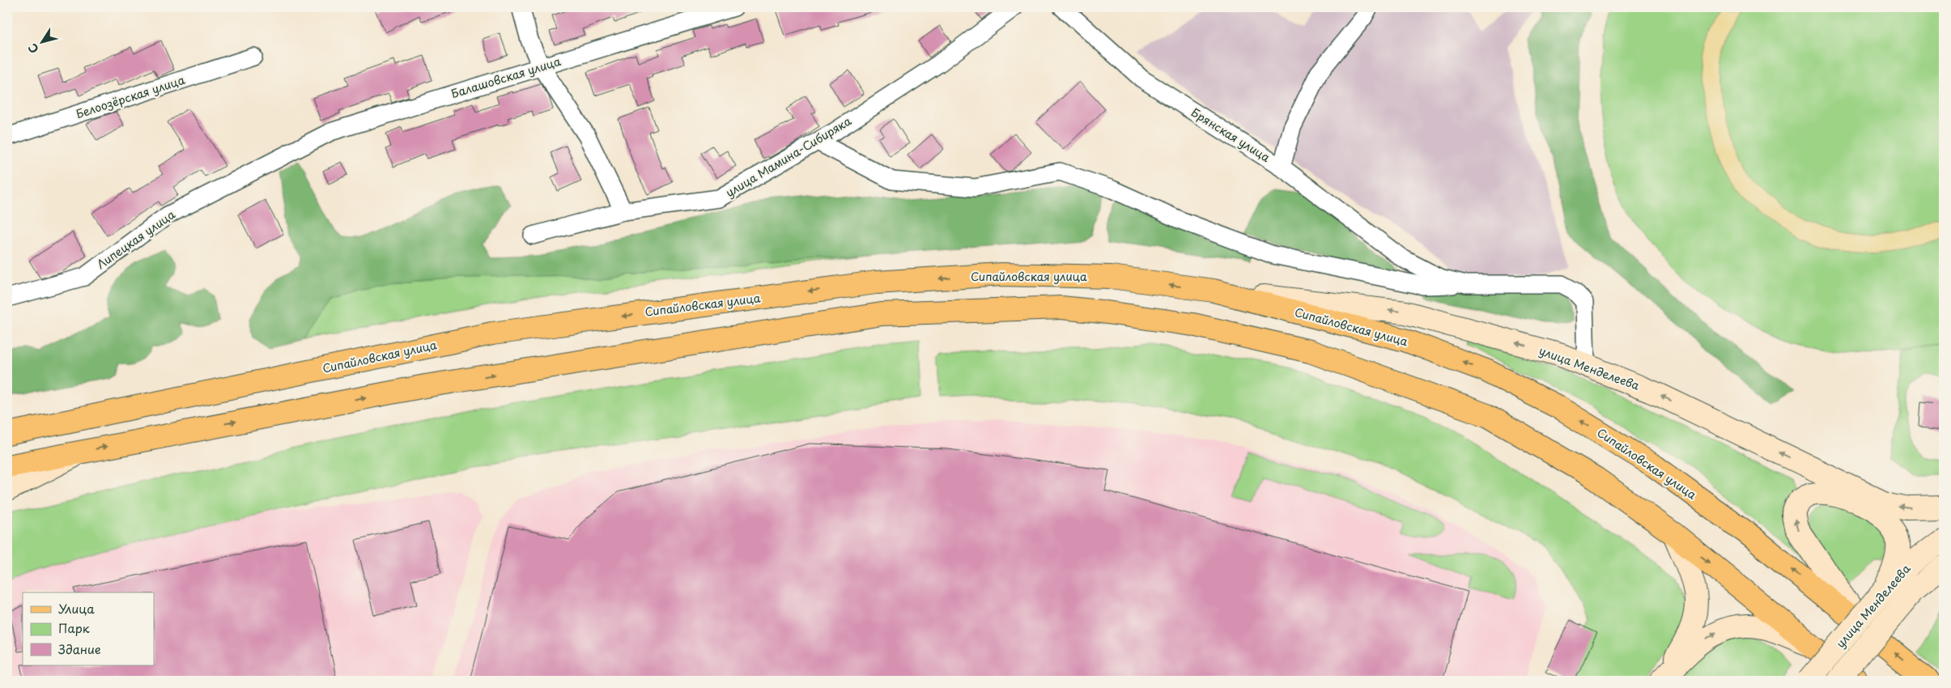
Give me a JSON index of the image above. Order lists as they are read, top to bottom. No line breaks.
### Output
{"streets":{"main road":["Сипайловская улица","улица Менделеева"],"street":["Балашовская улица","Белоозёрская улица","Брянская улица","улица Мамина-Сибиряка","Липецкая улица"]},"crossings":[["Балашовская улица","Липецкая улица"],["Сипайловская улица","улица Менделеева"]],"legend":["Улица","Парк","Здание"],"north":"bottom left"}
